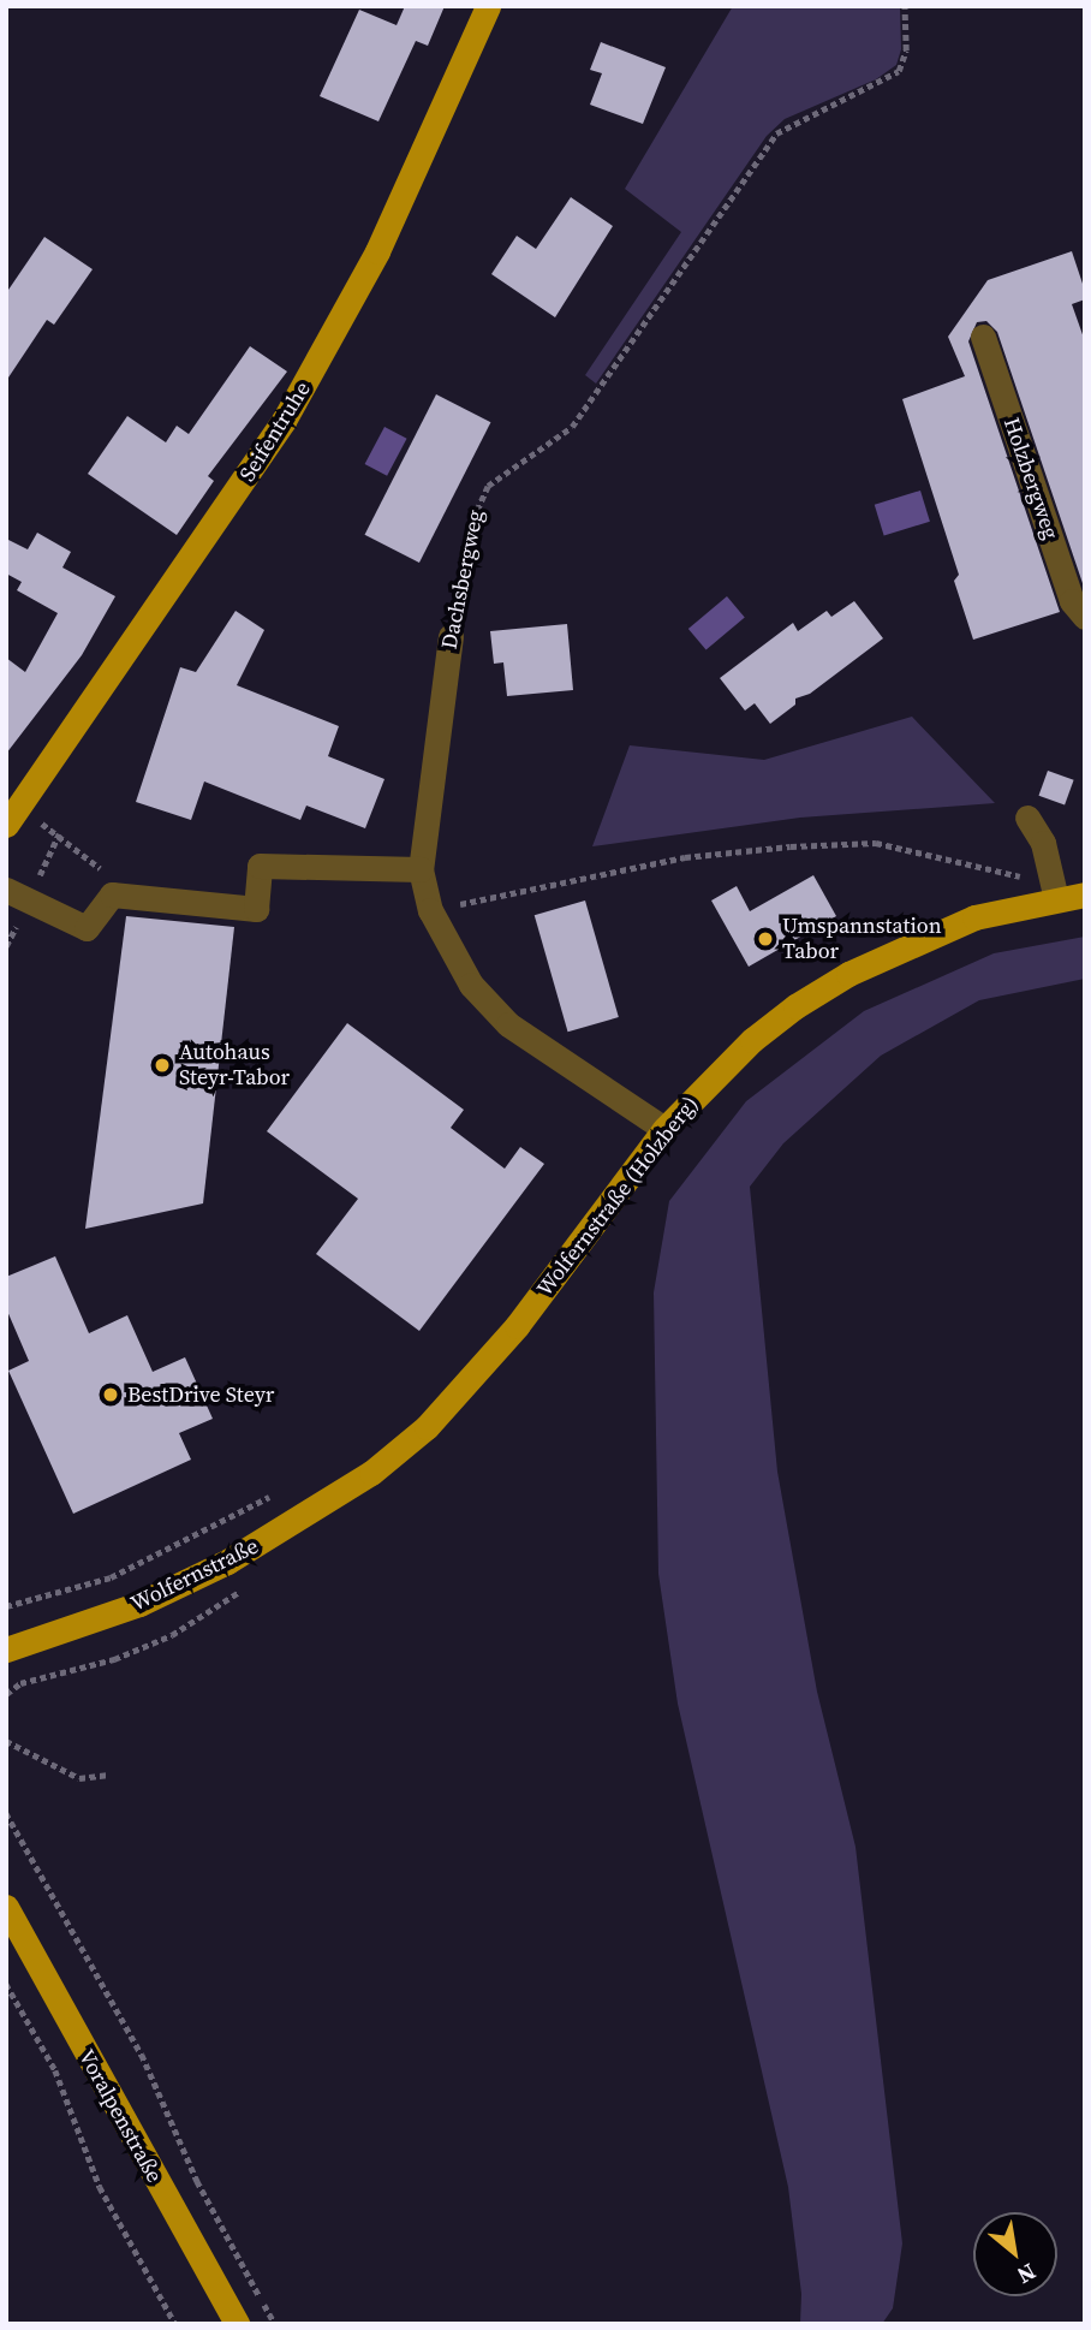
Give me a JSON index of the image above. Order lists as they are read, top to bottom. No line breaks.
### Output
{"streets":{"main road":["Seifentruhe","Wolfernstraße (Holzberg)","Wolfernstraße","Voralpenstraße"],"street":["Holzbergweg","Dachsbergweg"]},"crossings":[["Dachsbergweg","Wolfernstraße (Holzberg)"],["Wolfernstraße (Holzberg)","Wolfernstraße"]],"places":["Umspannstation Tabor","Autohaus Steyr-Tabor","BestDrive Steyr"],"north":"bottom right"}
